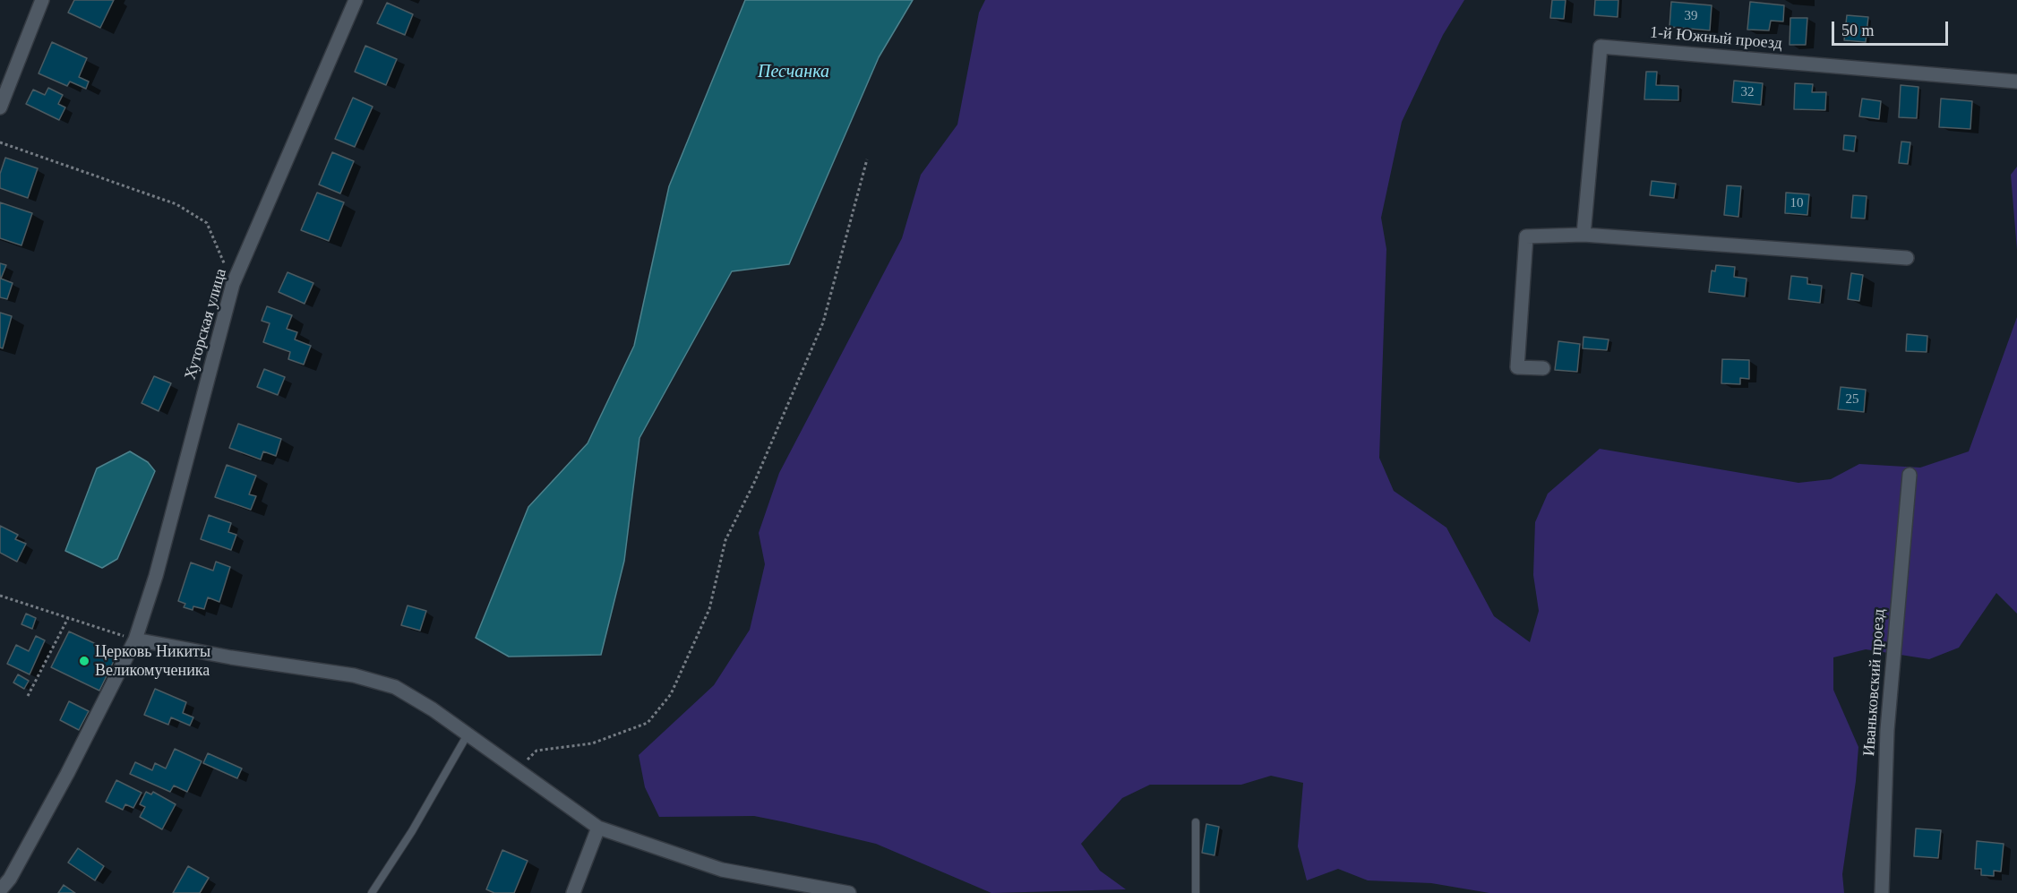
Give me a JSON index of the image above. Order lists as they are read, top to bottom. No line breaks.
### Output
{"streets":{"street":["1-й Южный проезд","Хуторская улица","Иваньковский проезд"]},"water":["Песчанка"],"places":["Церковь Никиты Великомученика"],"house_numbers":["39","32","10","25"],"scale_bar":"50 m"}
